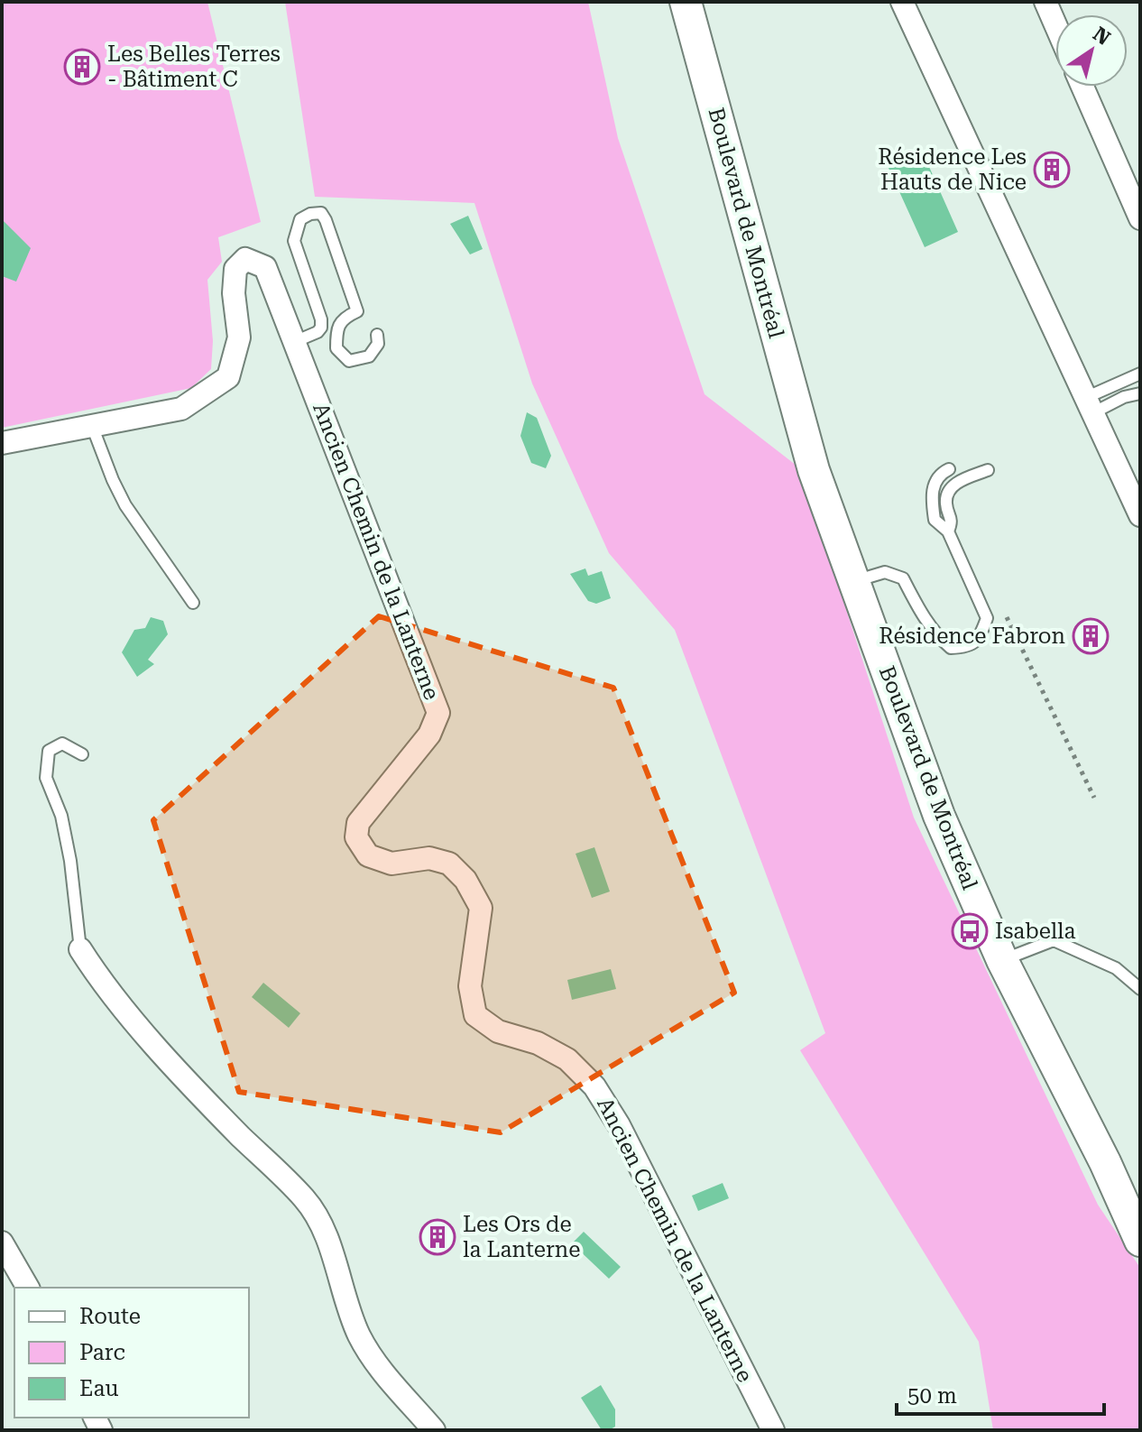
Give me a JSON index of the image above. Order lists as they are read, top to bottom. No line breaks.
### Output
{"streets":{"street":["Boulevard de Montréal","Ancien Chemin de la Lanterne"]},"places":{"building":["Les Belles Terres - Bâtiment C","Résidence Les Hauts de Nice","Résidence Fabron","Les Ors de la Lanterne"],"bus stop":["Isabella"]},"legend":["Route","Parc","Eau"],"scale_bar":"50 m","north":"top right"}
